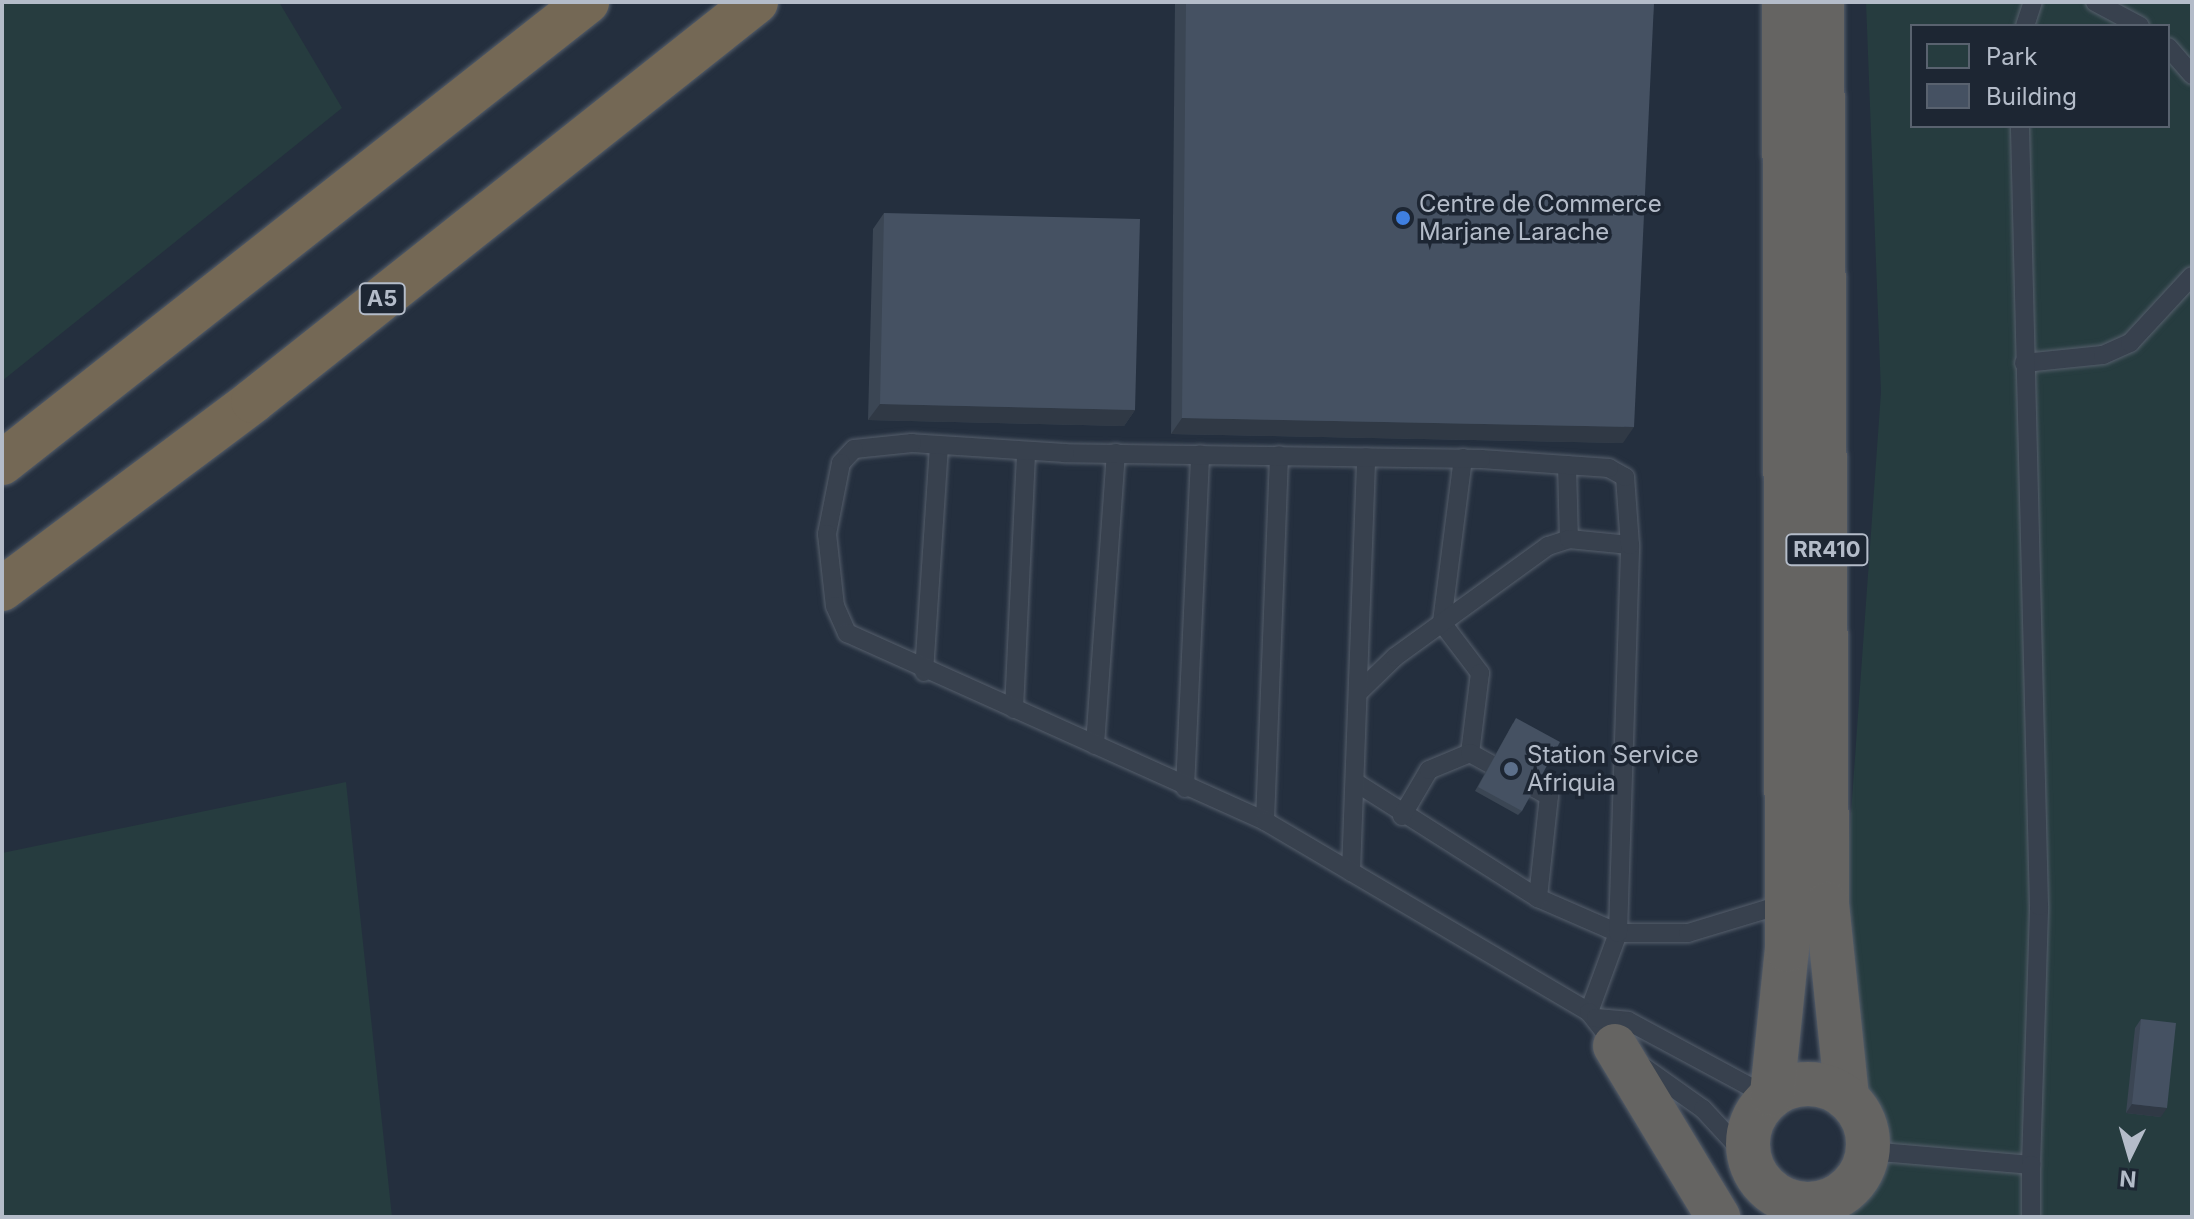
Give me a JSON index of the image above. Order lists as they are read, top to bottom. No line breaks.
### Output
{"streets":{"highway":["A5","RR410"]},"places":["Centre de Commerce Marjane Larache","Station Service Afriquia"],"legend":["Park","Building"],"north":"bottom"}
